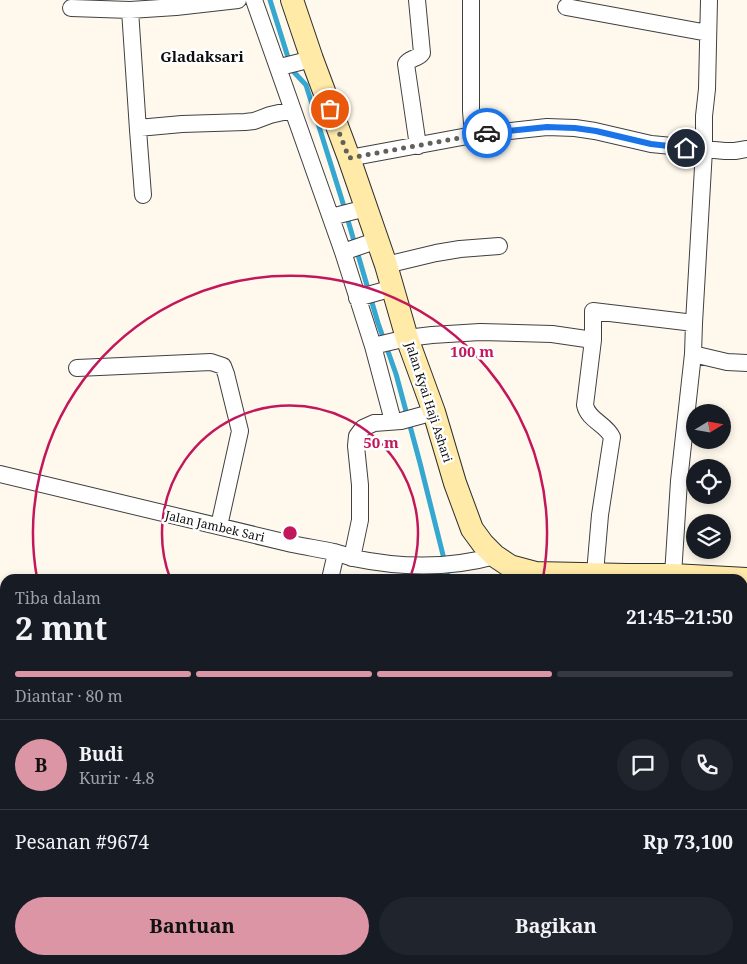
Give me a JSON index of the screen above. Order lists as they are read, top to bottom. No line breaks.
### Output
{"streets":{"main road":["Jalan Kyai Haji Ashari"],"street":["Jalan Jambek Sari"]},"crossings":[["Jalan Kyai Haji Ashari","Jalan Jambek Sari"]],"districts":["Gladaksari"],"north":"right","page":{"heading":["2 mnt","Tiba dalam","21:45–21:50"],"panel":["Budi","Kurir · 4.8","Pesanan #9674","Rp 73,100"],"bar":"Diantar · 80 m","round":"B","buttons":["Bantuan","Bagikan"]},"rings":["100 m","50 m"]}
